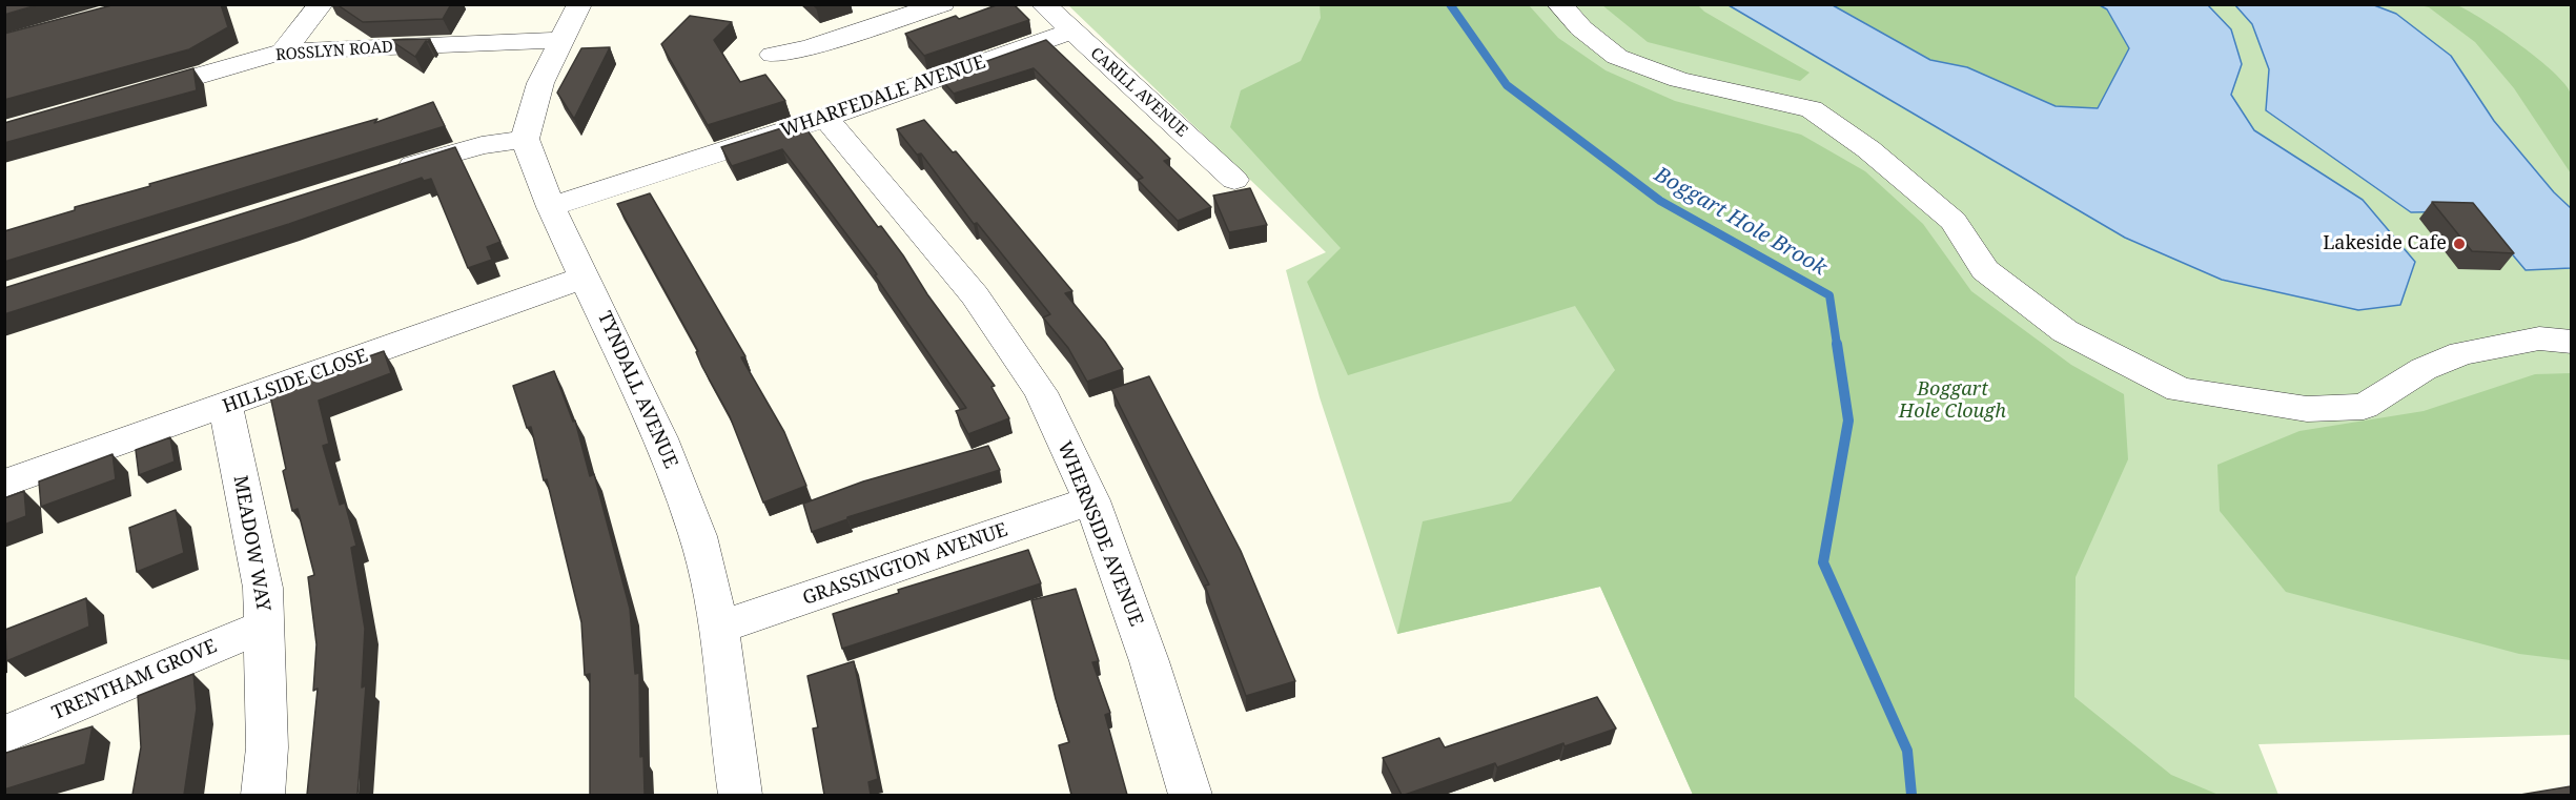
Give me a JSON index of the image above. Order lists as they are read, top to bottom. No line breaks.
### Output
{"streets":{"street":["ROSSLYN ROAD","CARILL AVENUE","WHARFEDALE AVENUE","HILLSIDE CLOSE","TYNDALL AVENUE","WHERNSIDE AVENUE","MEADOW WAY","GRASSINGTON AVENUE","TRENTHAM GROVE"]},"crossings":[["CARILL AVENUE","WHARFEDALE AVENUE"],["WHARFEDALE AVENUE","TYNDALL AVENUE"],["WHARFEDALE AVENUE","WHERNSIDE AVENUE"],["HILLSIDE CLOSE","TYNDALL AVENUE"],["HILLSIDE CLOSE","MEADOW WAY"],["TYNDALL AVENUE","GRASSINGTON AVENUE"],["WHERNSIDE AVENUE","GRASSINGTON AVENUE"],["MEADOW WAY","TRENTHAM GROVE"]],"water":["Boggart Hole Brook"],"parks":["Boggart Hole Clough"],"places":["Lakeside Cafe"]}
